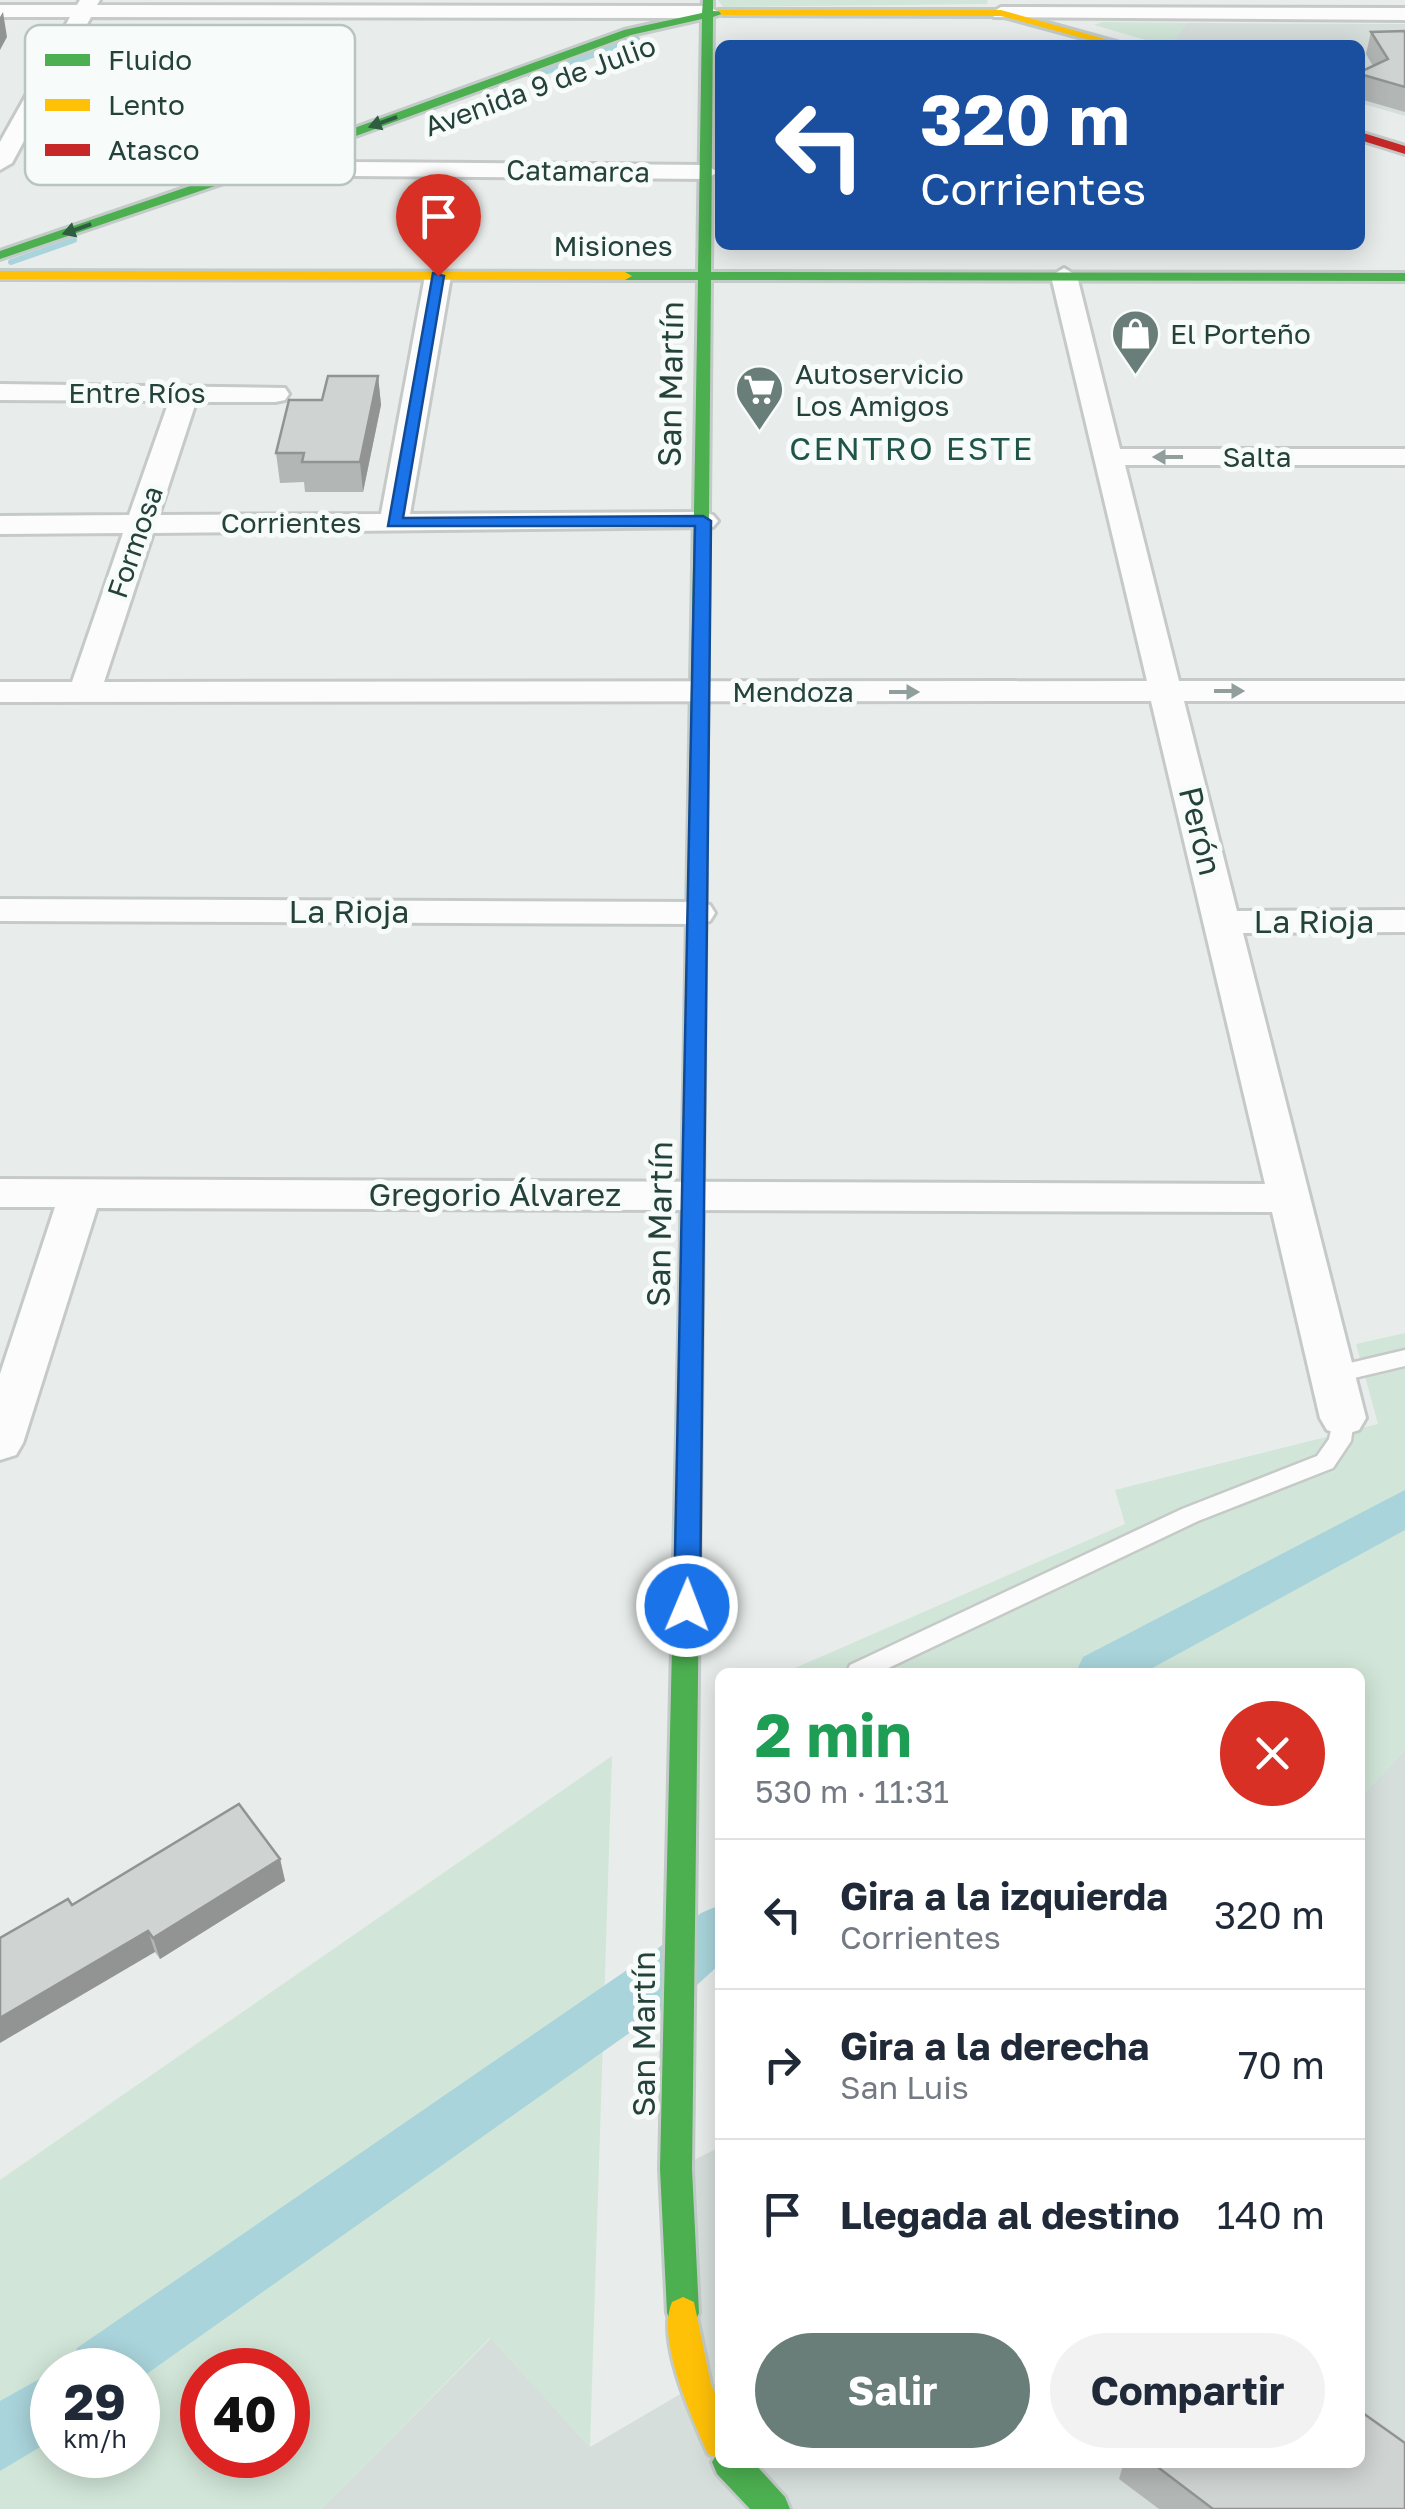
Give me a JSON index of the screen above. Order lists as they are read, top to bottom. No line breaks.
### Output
{"streets":{"street":["Avenida 9 de Julio","Catamarca","Misiones","San Martín","Entre Ríos","Salta","Corrientes","Formosa","Mendoza","Perón","La Rioja","Gregorio Álvarez"]},"crossings":[["Avenida 9 de Julio","Misiones"],["Avenida 9 de Julio","San Martín"],["Catamarca","San Martín"],["Misiones","San Martín"],["Misiones","Perón"],["San Martín","Corrientes"],["San Martín","Mendoza"],["San Martín","La Rioja"],["San Martín","Gregorio Álvarez"],["Entre Ríos","Formosa"],["Salta","Perón"],["Corrientes","Formosa"],["Formosa","Mendoza"],["Mendoza","Perón"],["Perón","La Rioja"],["Perón","Gregorio Álvarez"]],"one_way":["Salta","Mendoza"],"districts":["CENTRO ESTE"],"places":{"shop":["El Porteño"],"supermarket":["Autoservicio Los Amigos"]},"legend":["Fluido","Lento","Atasco"],"page":{"turn":["320 m","Corrientes"],"heading":["2 min","530 m · 11:31"],"list":[{"name":"Gira a la izquierda","note":"Corrientes","value":"320 m"},{"name":"Gira a la derecha","note":"San Luis","value":"70 m"},{"name":"Llegada al destino","value":"140 m"}],"buttons":["Salir","Compartir"],"speed":"29 km/h","limit":"40"}}
